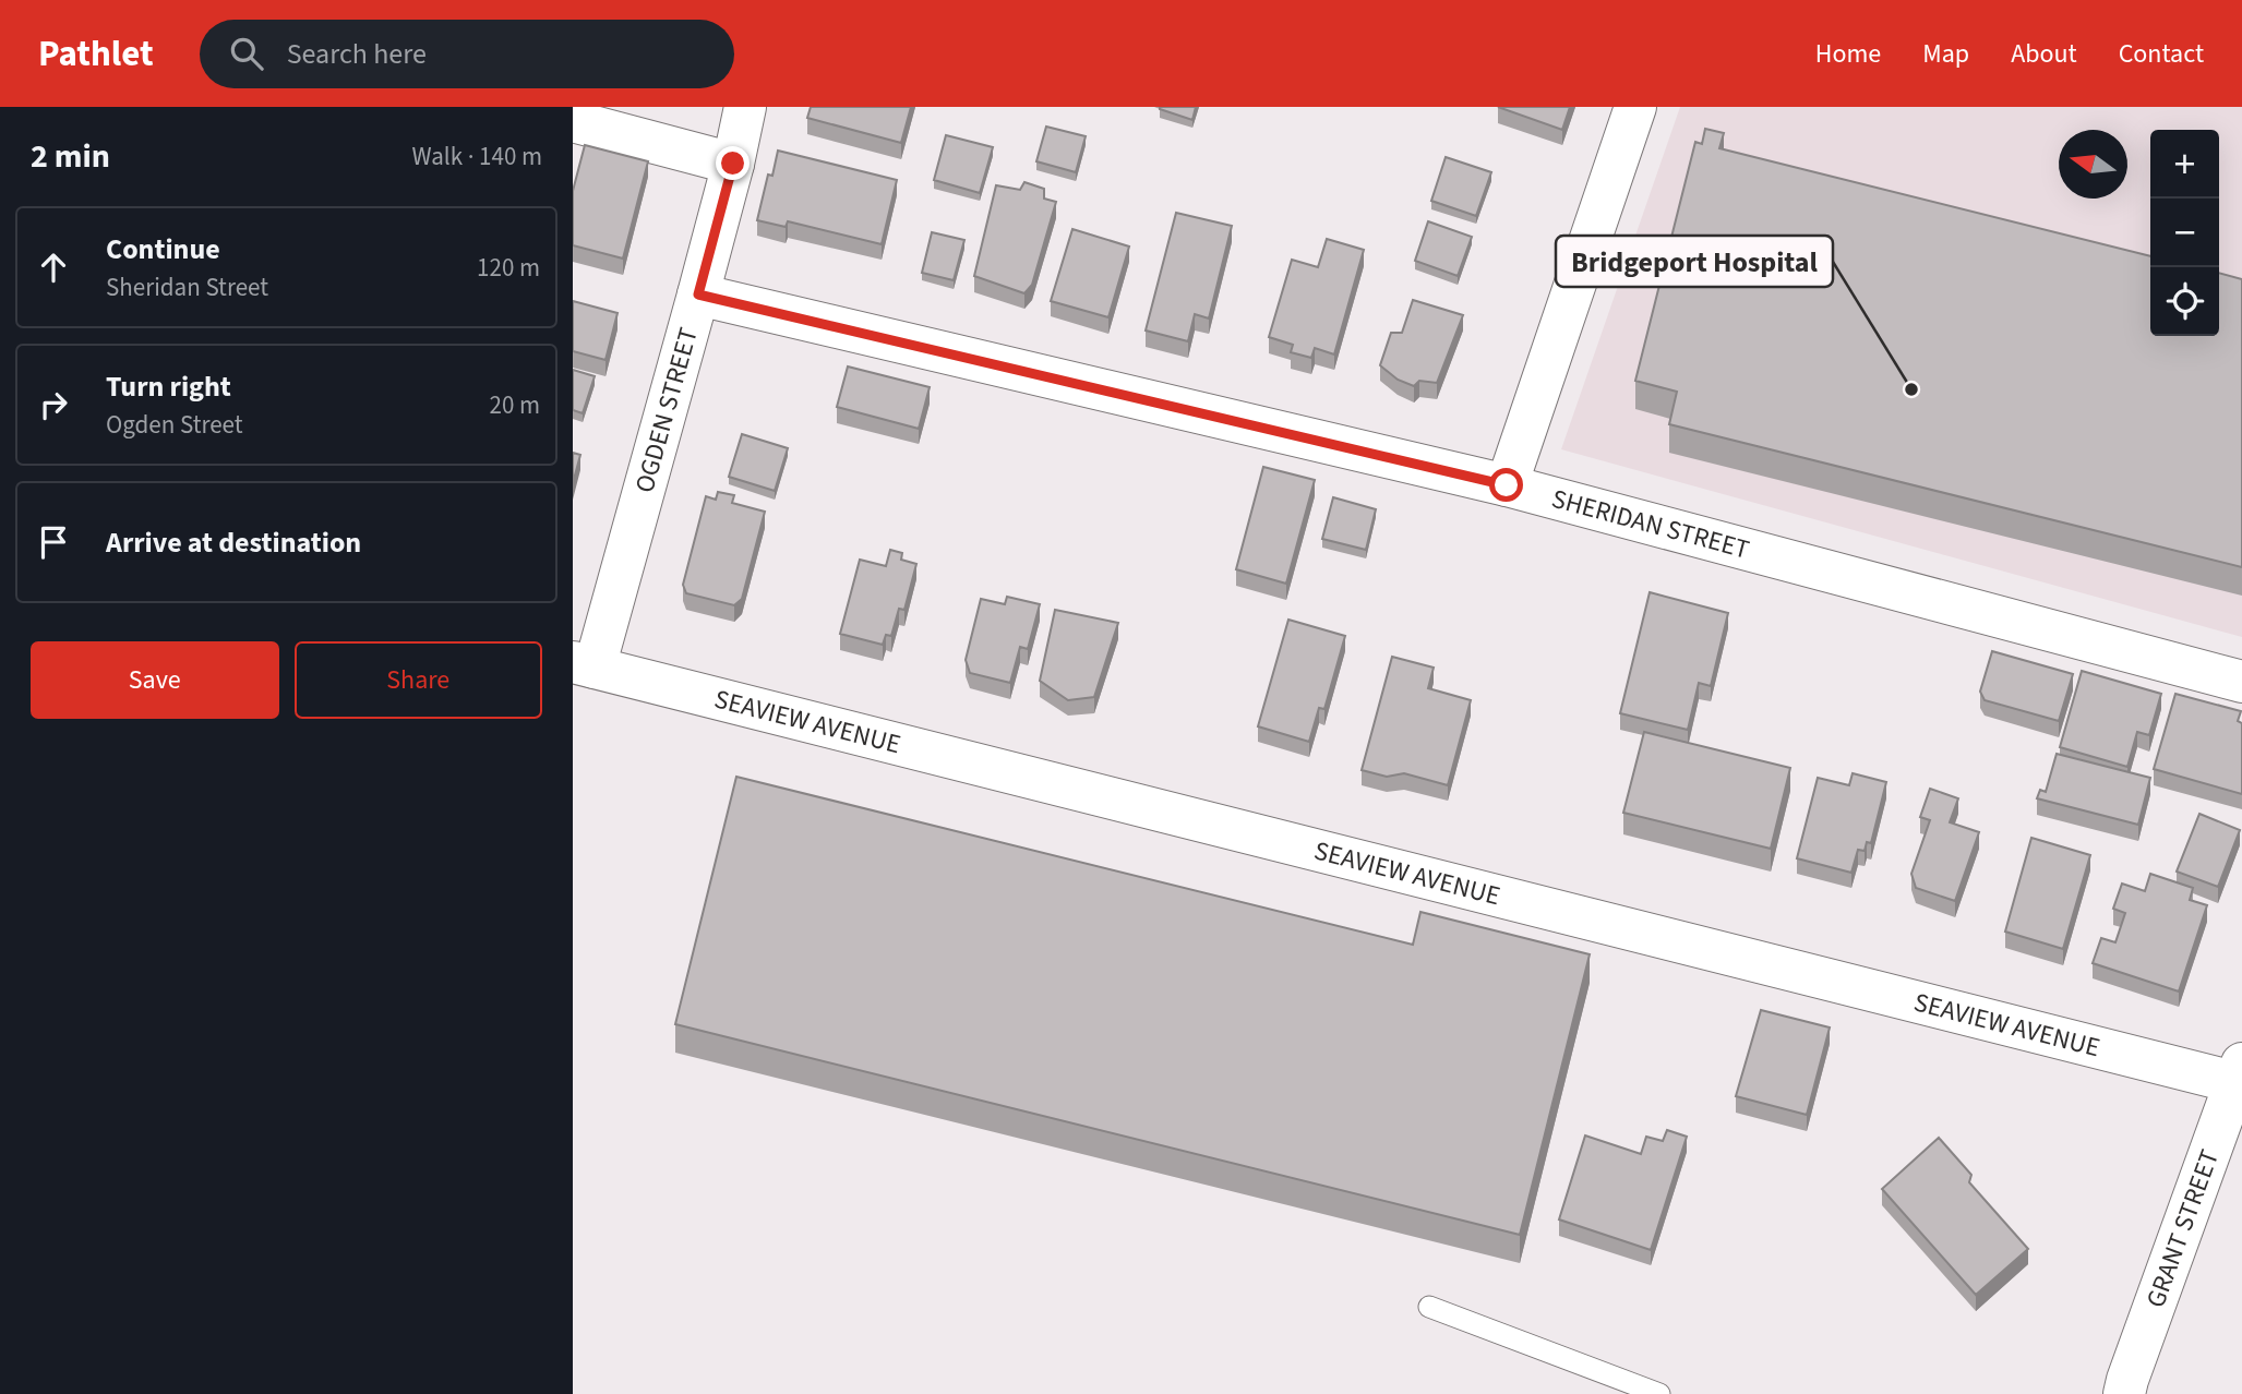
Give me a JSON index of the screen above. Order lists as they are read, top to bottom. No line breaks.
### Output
{"streets":{"street":["OGDEN STREET","SHERIDAN STREET","SEAVIEW AVENUE","GRANT STREET"]},"crossings":[["OGDEN STREET","SHERIDAN STREET"],["OGDEN STREET","SEAVIEW AVENUE"],["SEAVIEW AVENUE","GRANT STREET"]],"places":["Bridgeport Hospital"],"north":"left","page":{"header":"Pathlet","search":"Search here","nav":["Home","Map","About","Contact"],"heading":["2 min","Walk · 140 m"],"map_buttons":["+","−"],"list":[["Continue","Sheridan Street","120 m"],["Turn right","Ogden Street","20 m"],"Arrive at destination"],"buttons":["Save","Share"]}}
